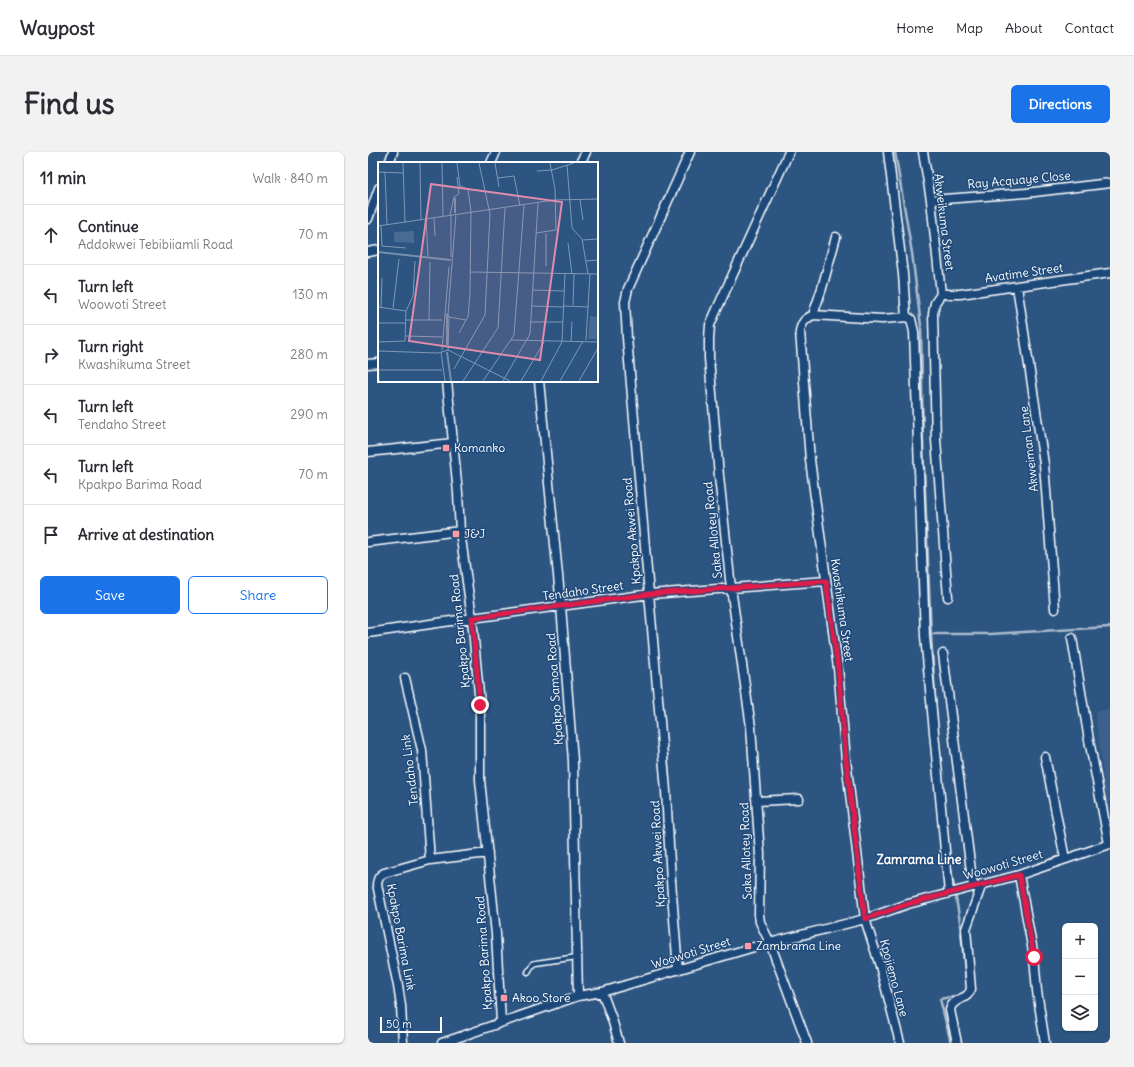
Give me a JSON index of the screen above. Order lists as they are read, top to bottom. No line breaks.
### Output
{"streets":{"street":["Ray Acquaye Close","Akweikuma Street","Avatime Street","Akweiman Lane","Saka Allotey Road","Kpakpo Akwei Road","Tendaho Street","Kwashikuma Street","Kpakpo Barima Road","Kpakpo Samoa Road","Tendaho Link","Woowoti Street","Kpakpo Barima Link","Kpojiemo Lane"]},"crossings":[["Ray Acquaye Close","Akweikuma Street"],["Akweikuma Street","Avatime Street"],["Avatime Street","Akweiman Lane"],["Saka Allotey Road","Tendaho Street"],["Saka Allotey Road","Woowoti Street"],["Kpakpo Akwei Road","Tendaho Street"],["Kpakpo Akwei Road","Woowoti Street"],["Tendaho Street","Kwashikuma Street"],["Tendaho Street","Kpakpo Barima Road"],["Tendaho Street","Kpakpo Samoa Road"],["Kwashikuma Street","Woowoti Street"],["Kwashikuma Street","Kpojiemo Lane"],["Kpakpo Barima Road","Woowoti Street"],["Kpakpo Barima Road","Kpakpo Barima Link"],["Kpakpo Samoa Road","Woowoti Street"],["Tendaho Link","Kpakpo Barima Link"],["Woowoti Street","Kpojiemo Lane"]],"districts":["Zamrama Line"],"places":{"transit":["Komanko","J&J","Zambrama Line","Akoo Store"]},"scale_bar":"50 m","page":{"header":"Waypost","nav":["Home","Map","About","Contact"],"buttons":["Directions",["Save","Share"]],"title":"Find us","heading":["11 min","Walk · 840 m"],"list":[["Continue","Addokwei Tebibiiamli Road","70 m"],["Turn left","Woowoti Street","130 m"],["Turn right","Kwashikuma Street","280 m"],["Turn left","Tendaho Street","290 m"],["Turn left","Kpakpo Barima Road","70 m"],"Arrive at destination"],"map_buttons":["+","−"],"scale":"50 m"}}
